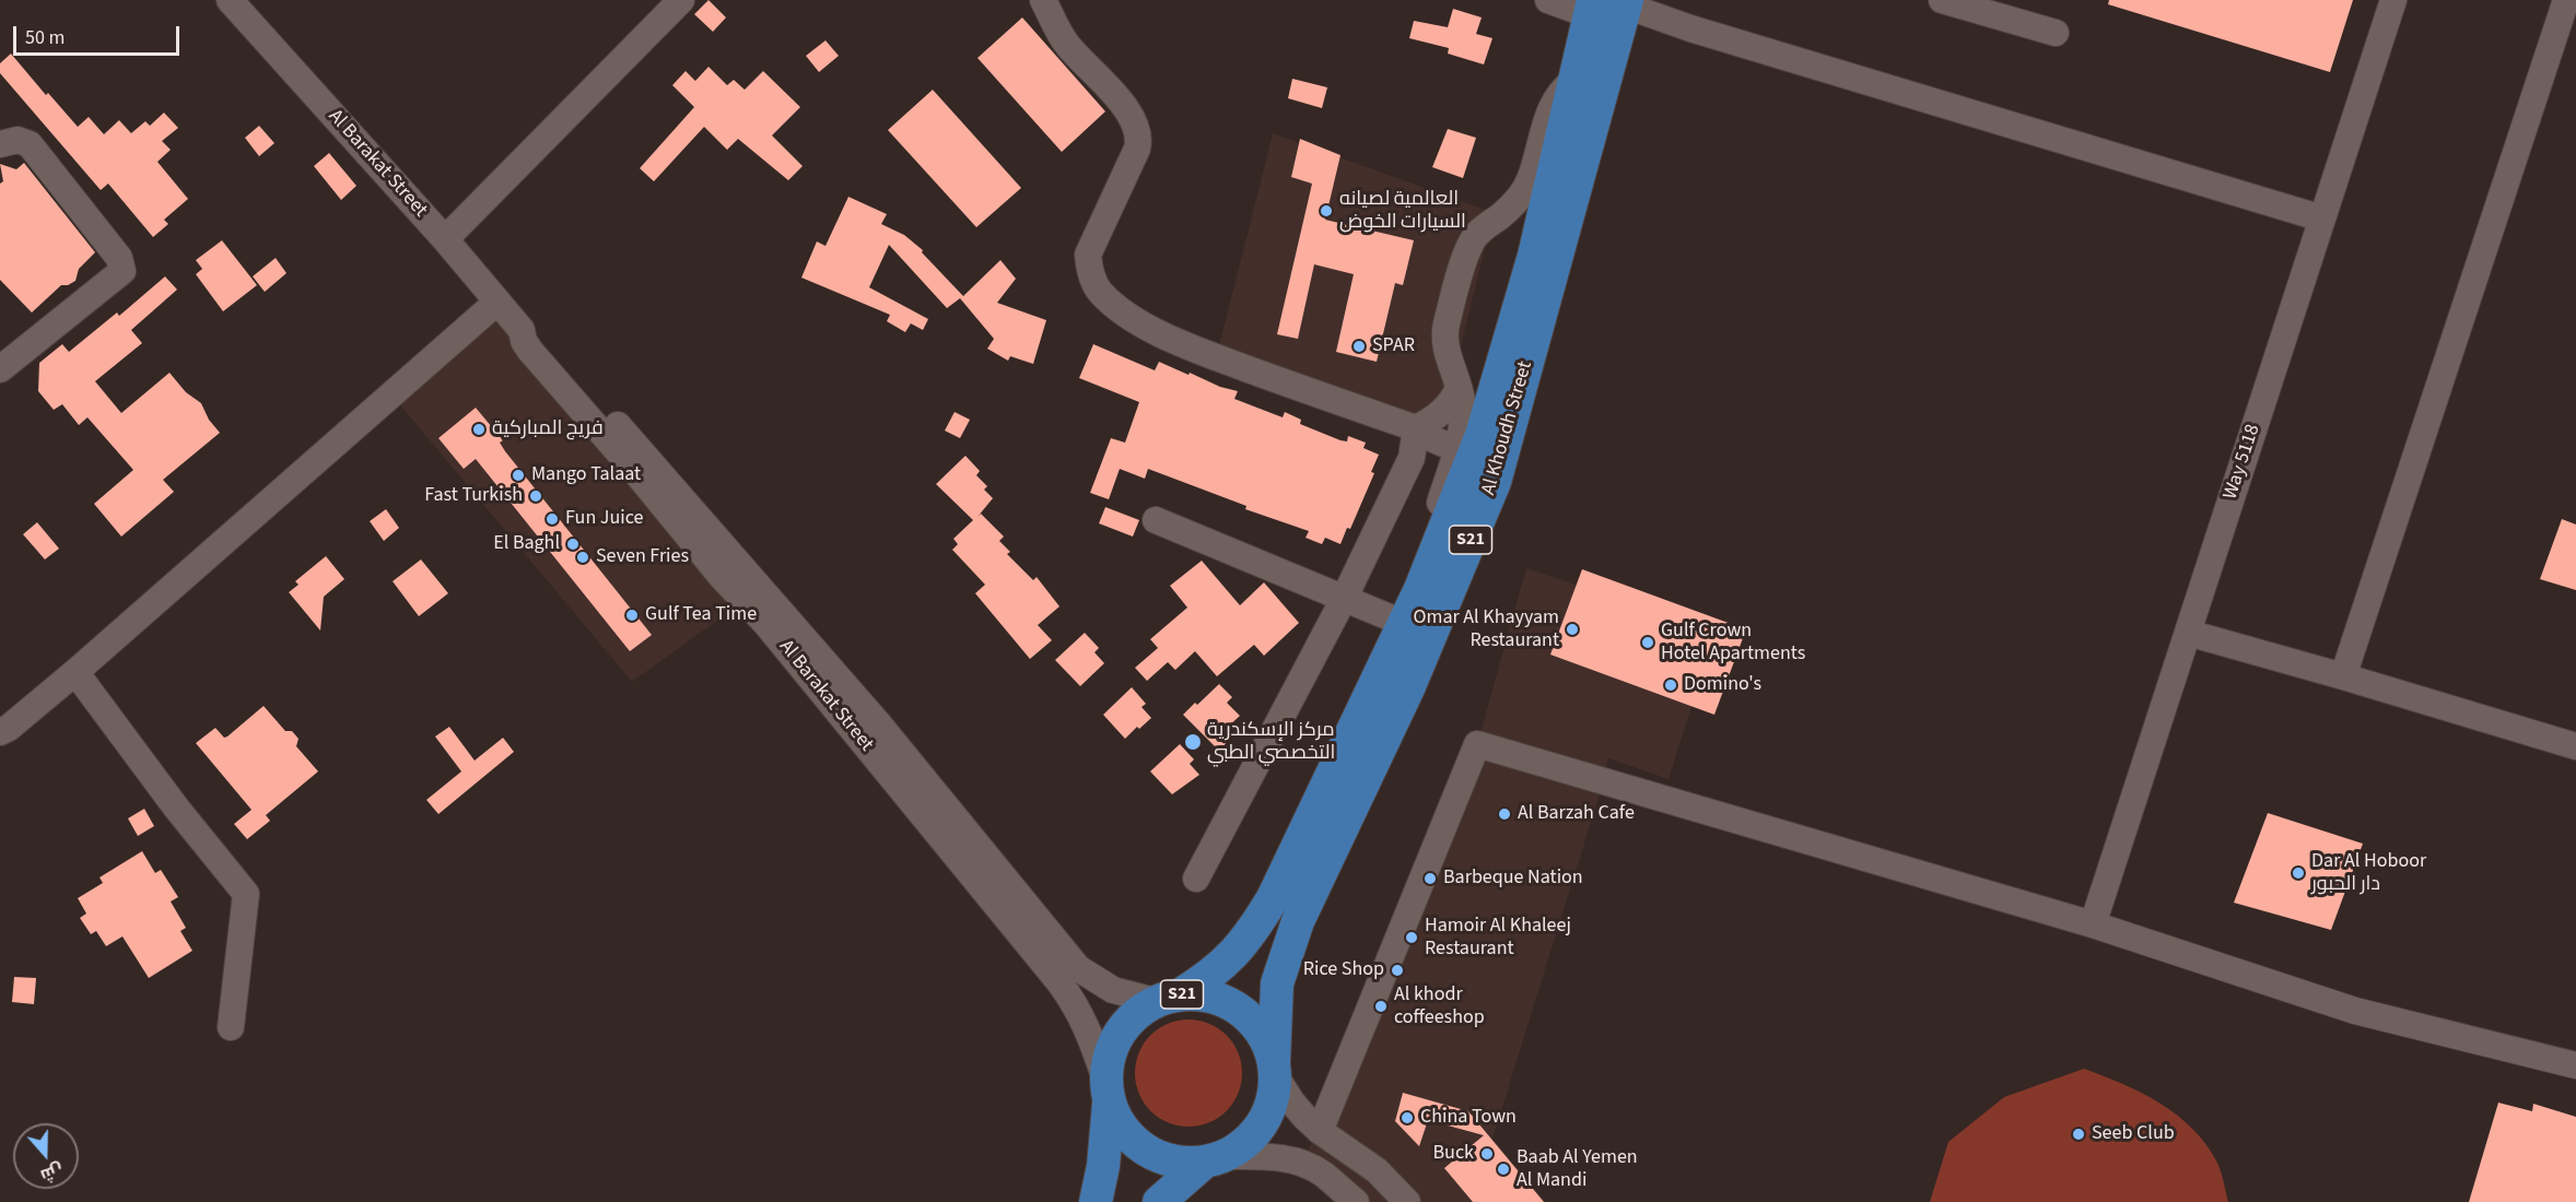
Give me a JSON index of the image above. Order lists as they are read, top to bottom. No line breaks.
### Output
{"streets":{"main road":["Al Khoudh Street","S21"],"street":["Al Barakat Street","Way 5118"]},"crossings":[["Al Barakat Street","Al Khoudh Street"],["Al Barakat Street","S21"],["Al Khoudh Street","S21"]],"places":["العالمية لصيانه السيارات الخوض","SPAR","فريج المباركية","Mango Talaat","Fast Turkish","Fun Juice","El Baghl","Seven Fries","Gulf Tea Time","Omar Al Khayyam Restaurant","Gulf Crown Hotel Apartments","Domino's","مركز الإسكندرية التخصصي الطبي","Al Barzah Cafe","Dar Al Hoboor دار الحبور","Barbeque Nation","Hamoir Al Khaleej Restaurant","Rice Shop","Al khodr coffeeshop","China Town","Seeb Club","Buck","Baab Al Yemen Al Mandi"],"scale_bar":"50 m","north":"bottom"}
